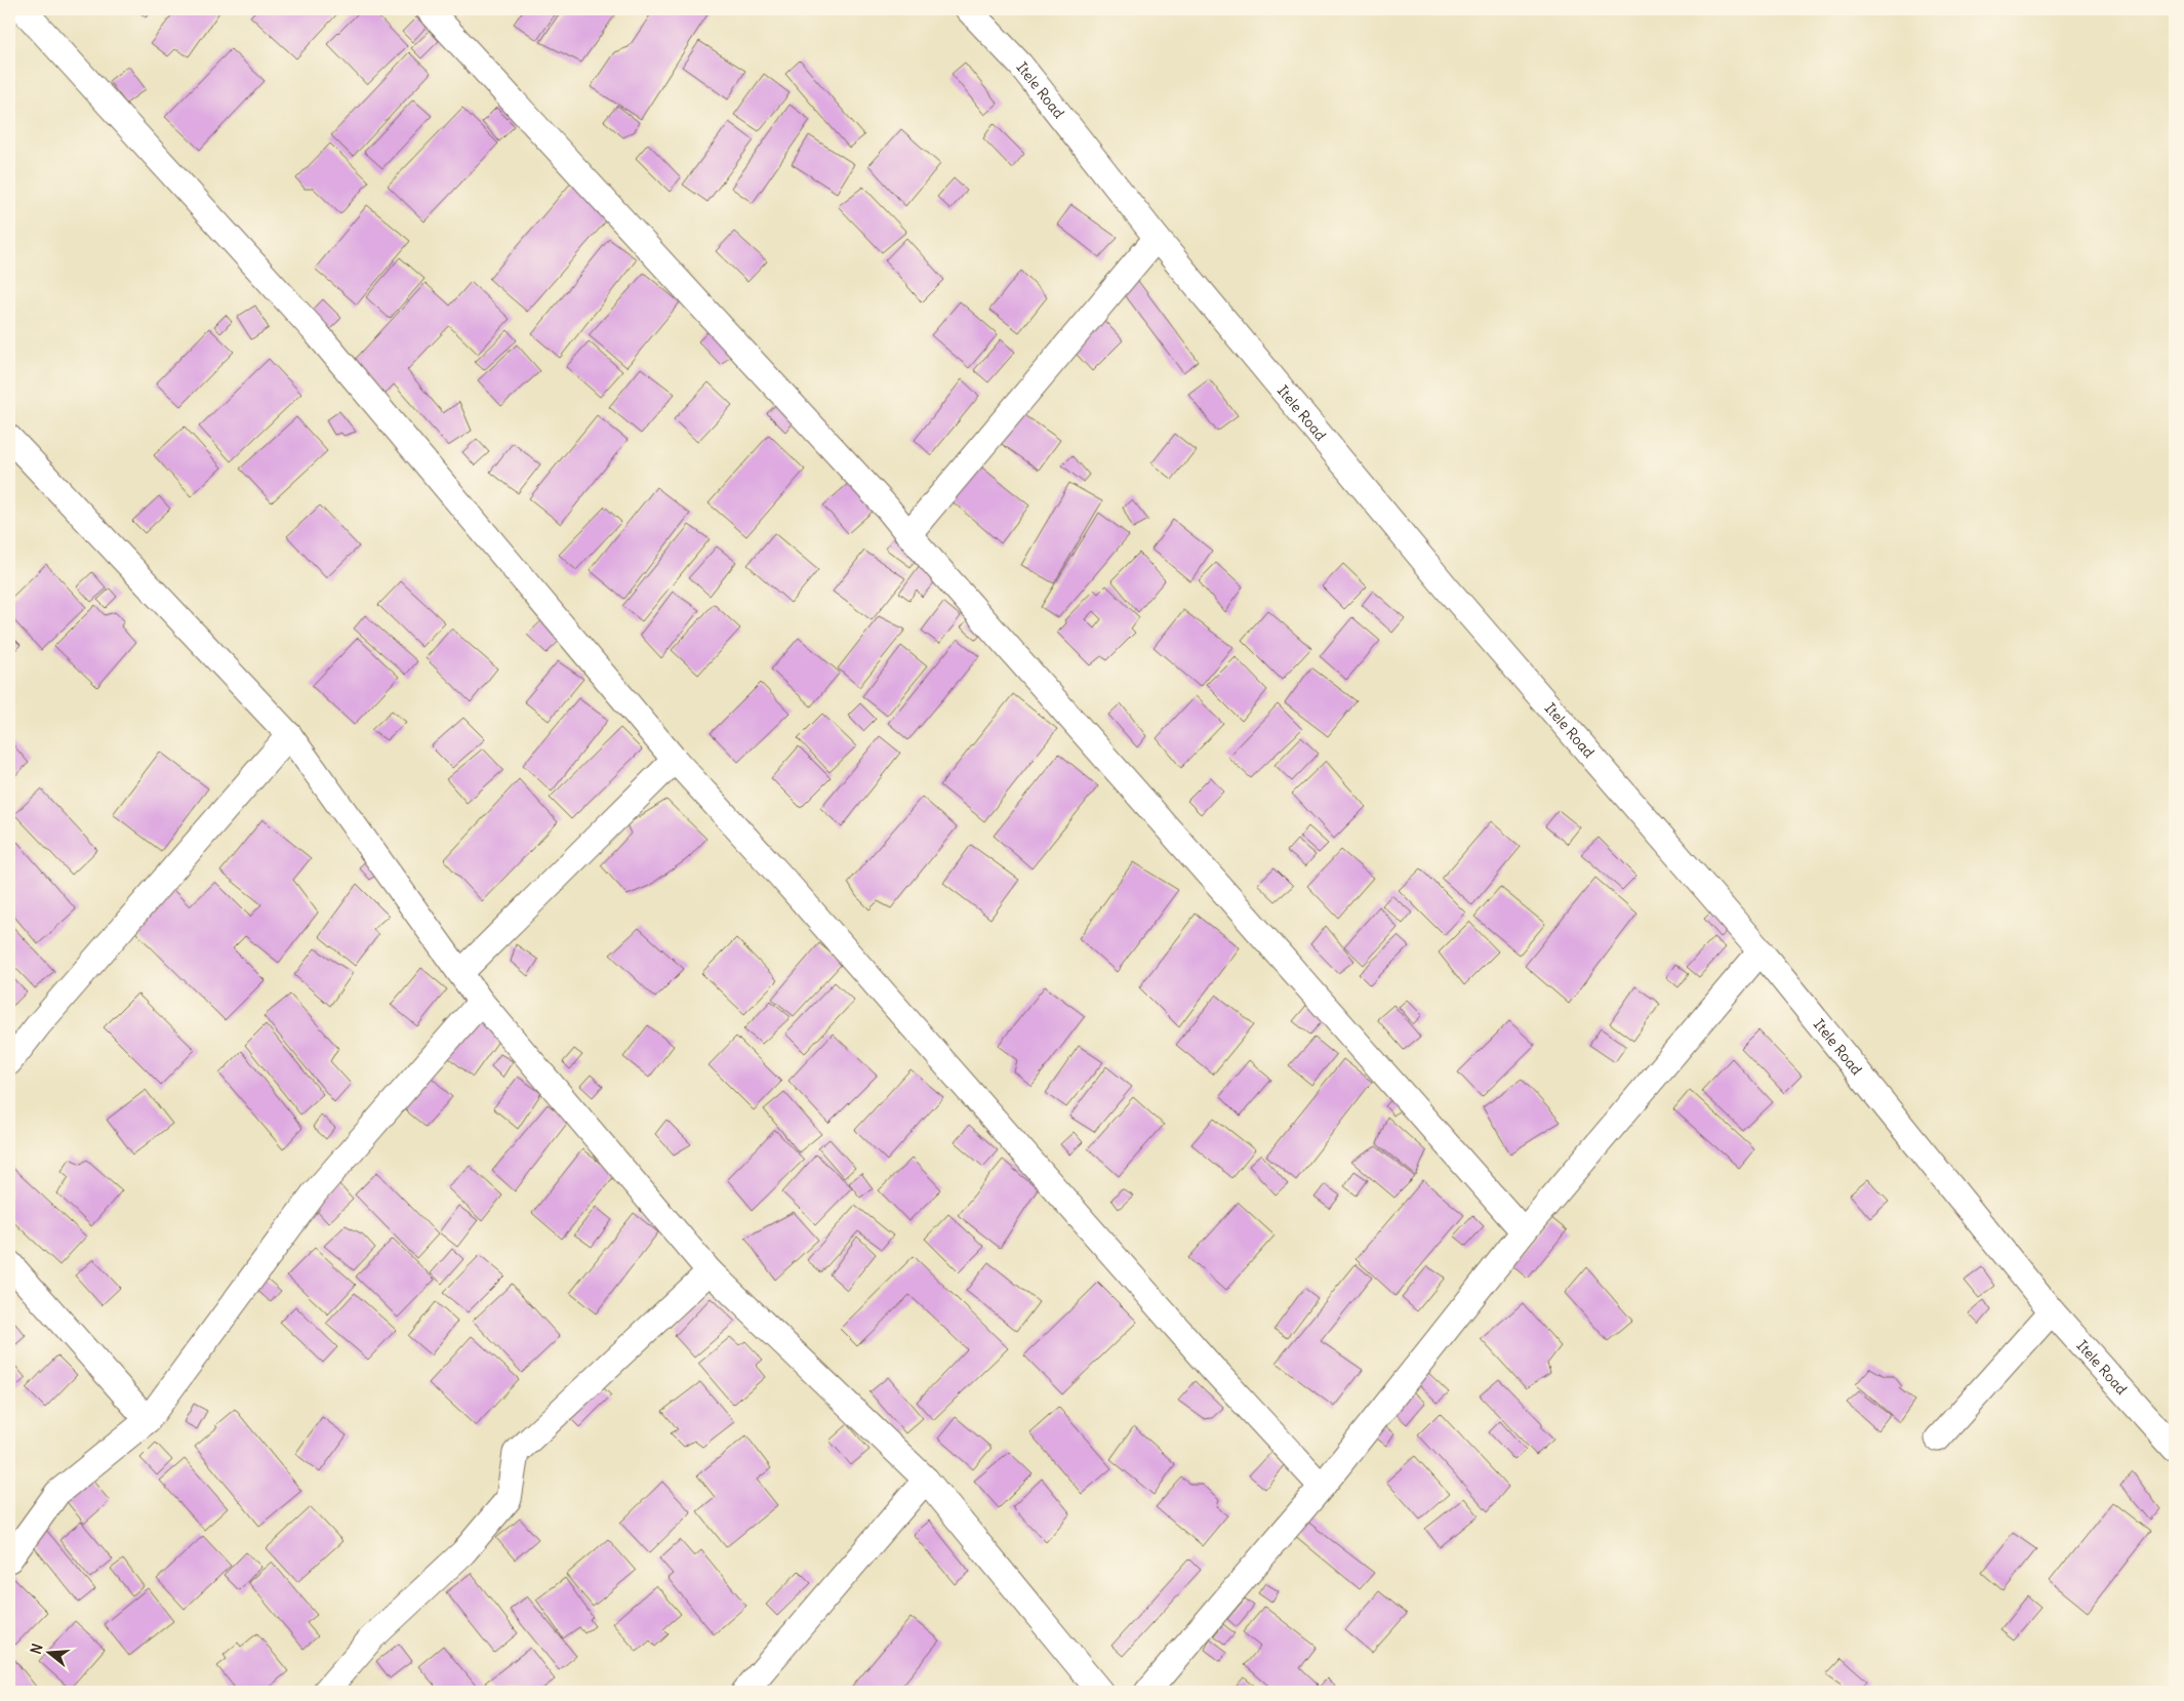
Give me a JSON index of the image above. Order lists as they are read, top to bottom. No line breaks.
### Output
{"streets":{"street":["Itele Road"]},"north":"left"}
